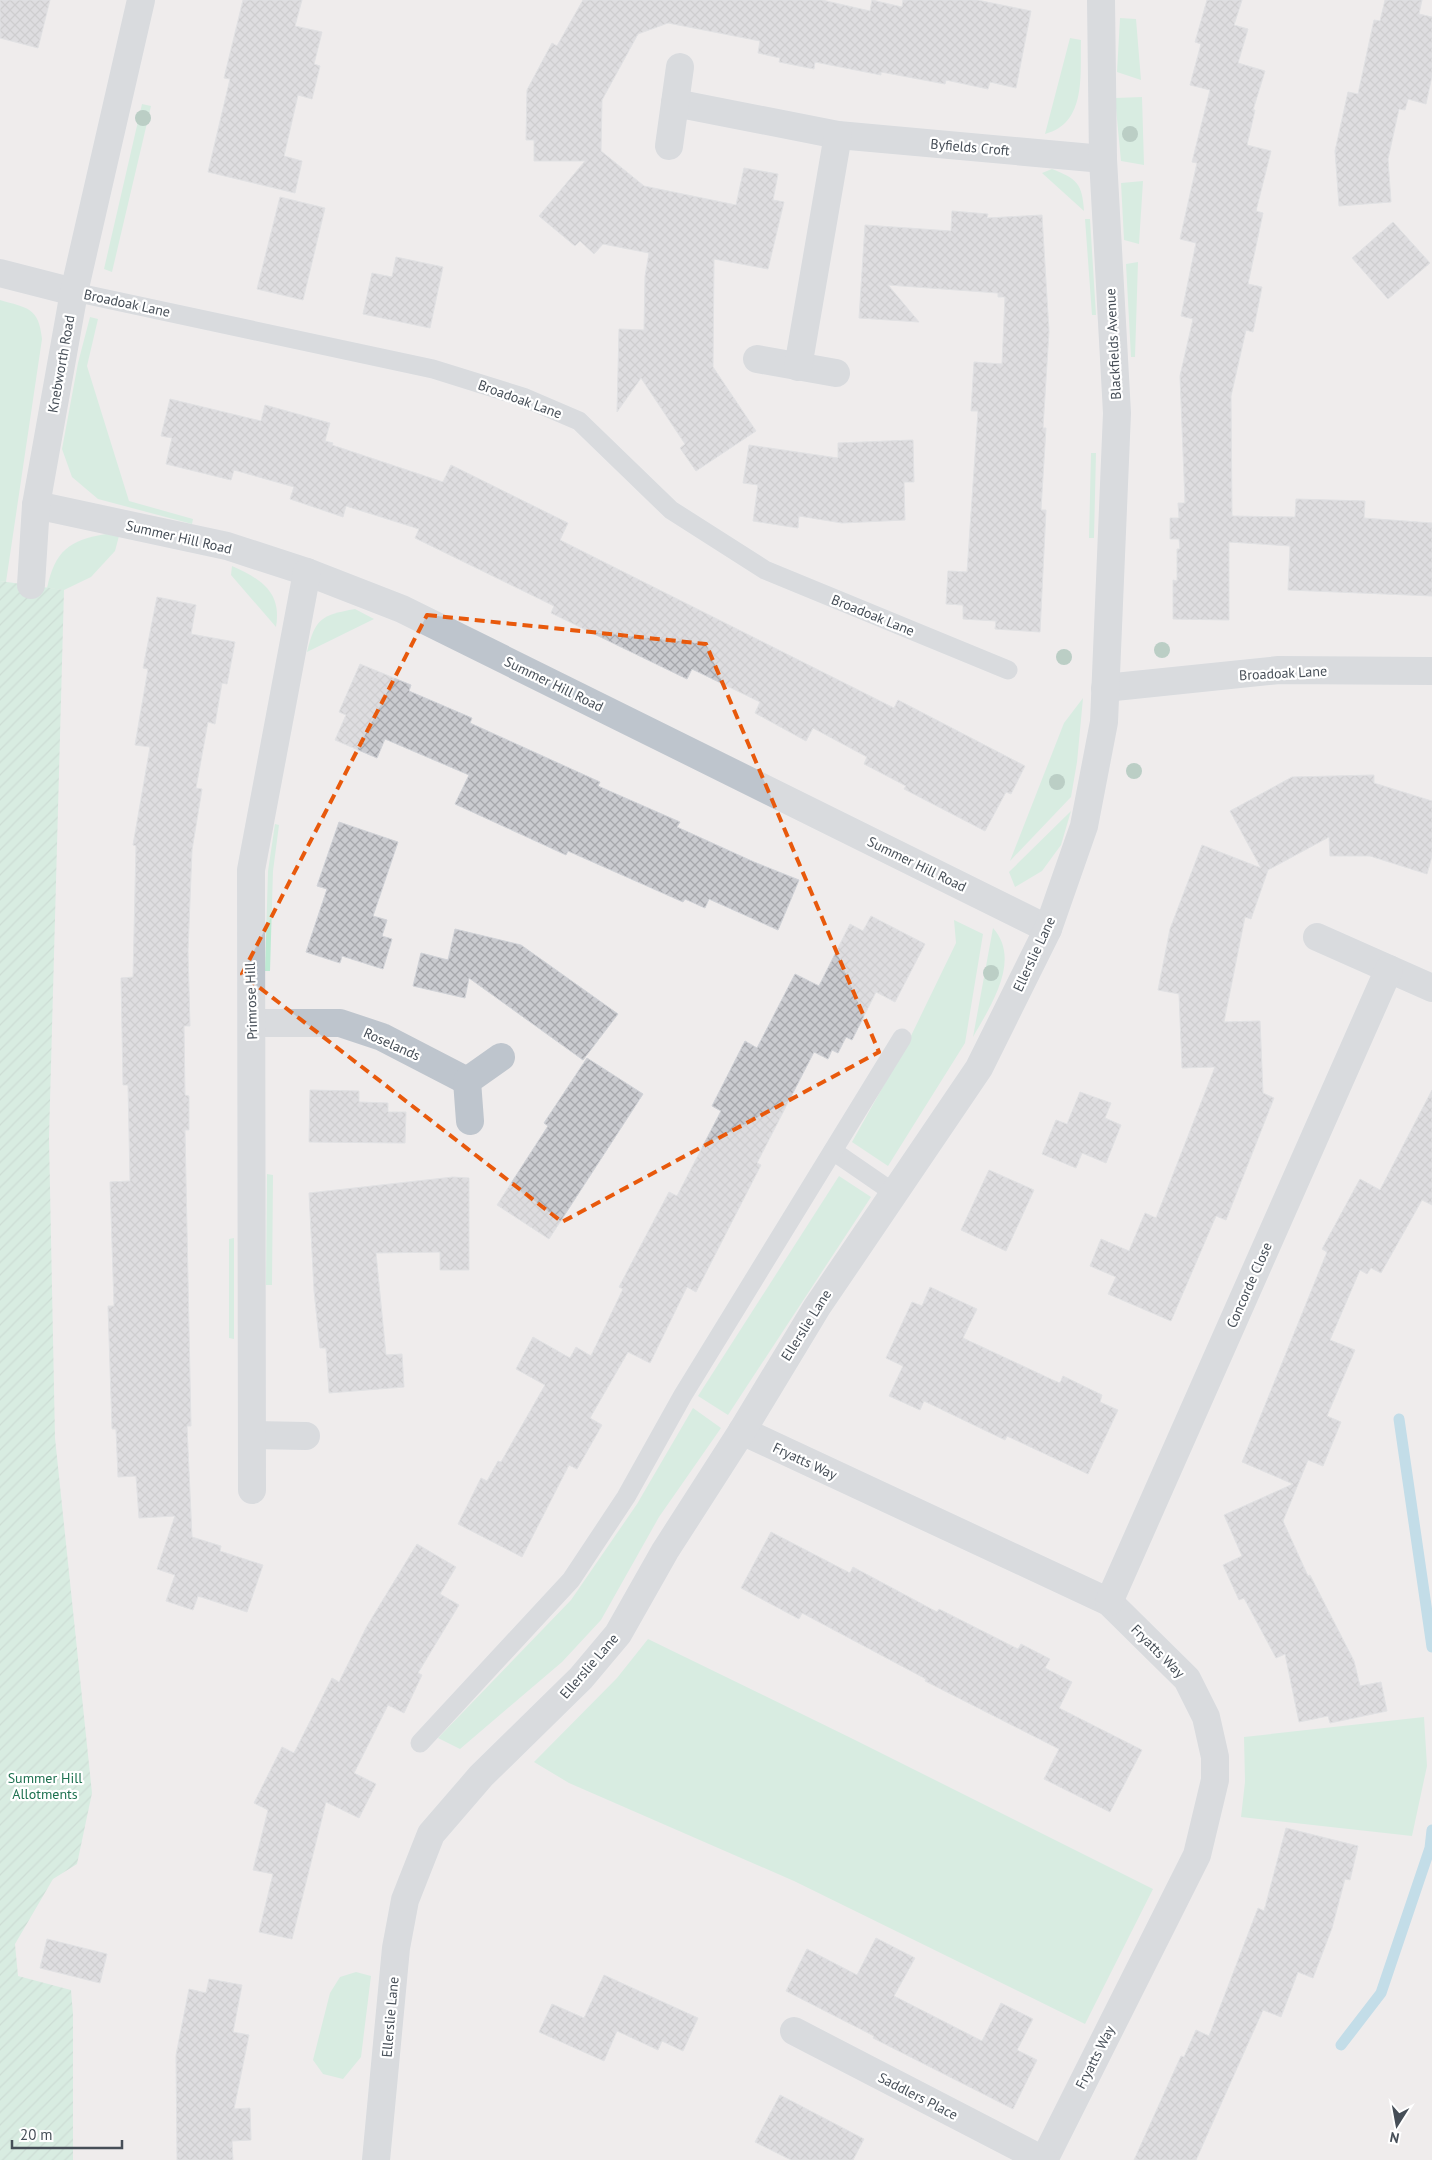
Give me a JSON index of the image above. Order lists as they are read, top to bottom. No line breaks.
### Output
{"streets":{"street":["Byfields Croft","Broadoak Lane","Blackfields Avenue","Knebworth Road","Summer Hill Road","Ellerslie Lane","Primrose Hill","Roselands","Concorde Close","Fryatts Way","Saddlers Place"]},"crossings":[["Byfields Croft","Blackfields Avenue"],["Broadoak Lane","Blackfields Avenue"],["Broadoak Lane","Knebworth Road"],["Broadoak Lane","Ellerslie Lane"],["Blackfields Avenue","Ellerslie Lane"],["Knebworth Road","Summer Hill Road"],["Summer Hill Road","Ellerslie Lane"],["Summer Hill Road","Primrose Hill"],["Ellerslie Lane","Fryatts Way"],["Primrose Hill","Roselands"],["Concorde Close","Fryatts Way"],["Fryatts Way","Saddlers Place"]],"parks":["Summer Hill Allotments"],"scale_bar":"20 m","north":"bottom"}
